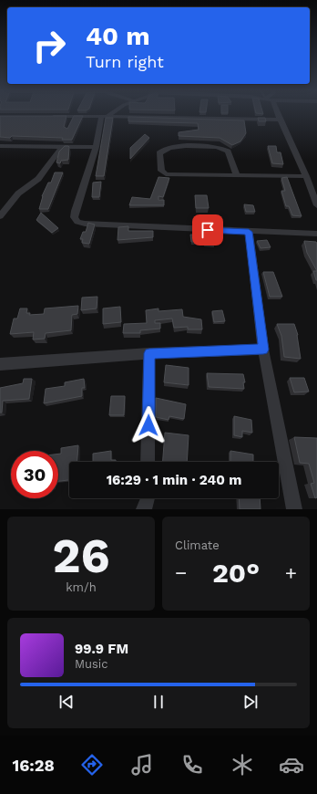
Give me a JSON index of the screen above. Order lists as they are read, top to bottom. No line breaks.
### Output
{"page":{"turn":["40 m","Turn right"],"limit":"30","trip":"16:29 · 1 min · 240 m","tile":[["26","km/h"],"Climate"],"heat":["−","20°","+"],"song":["99.9 FM","Music"],"tabs":"16:28"}}
